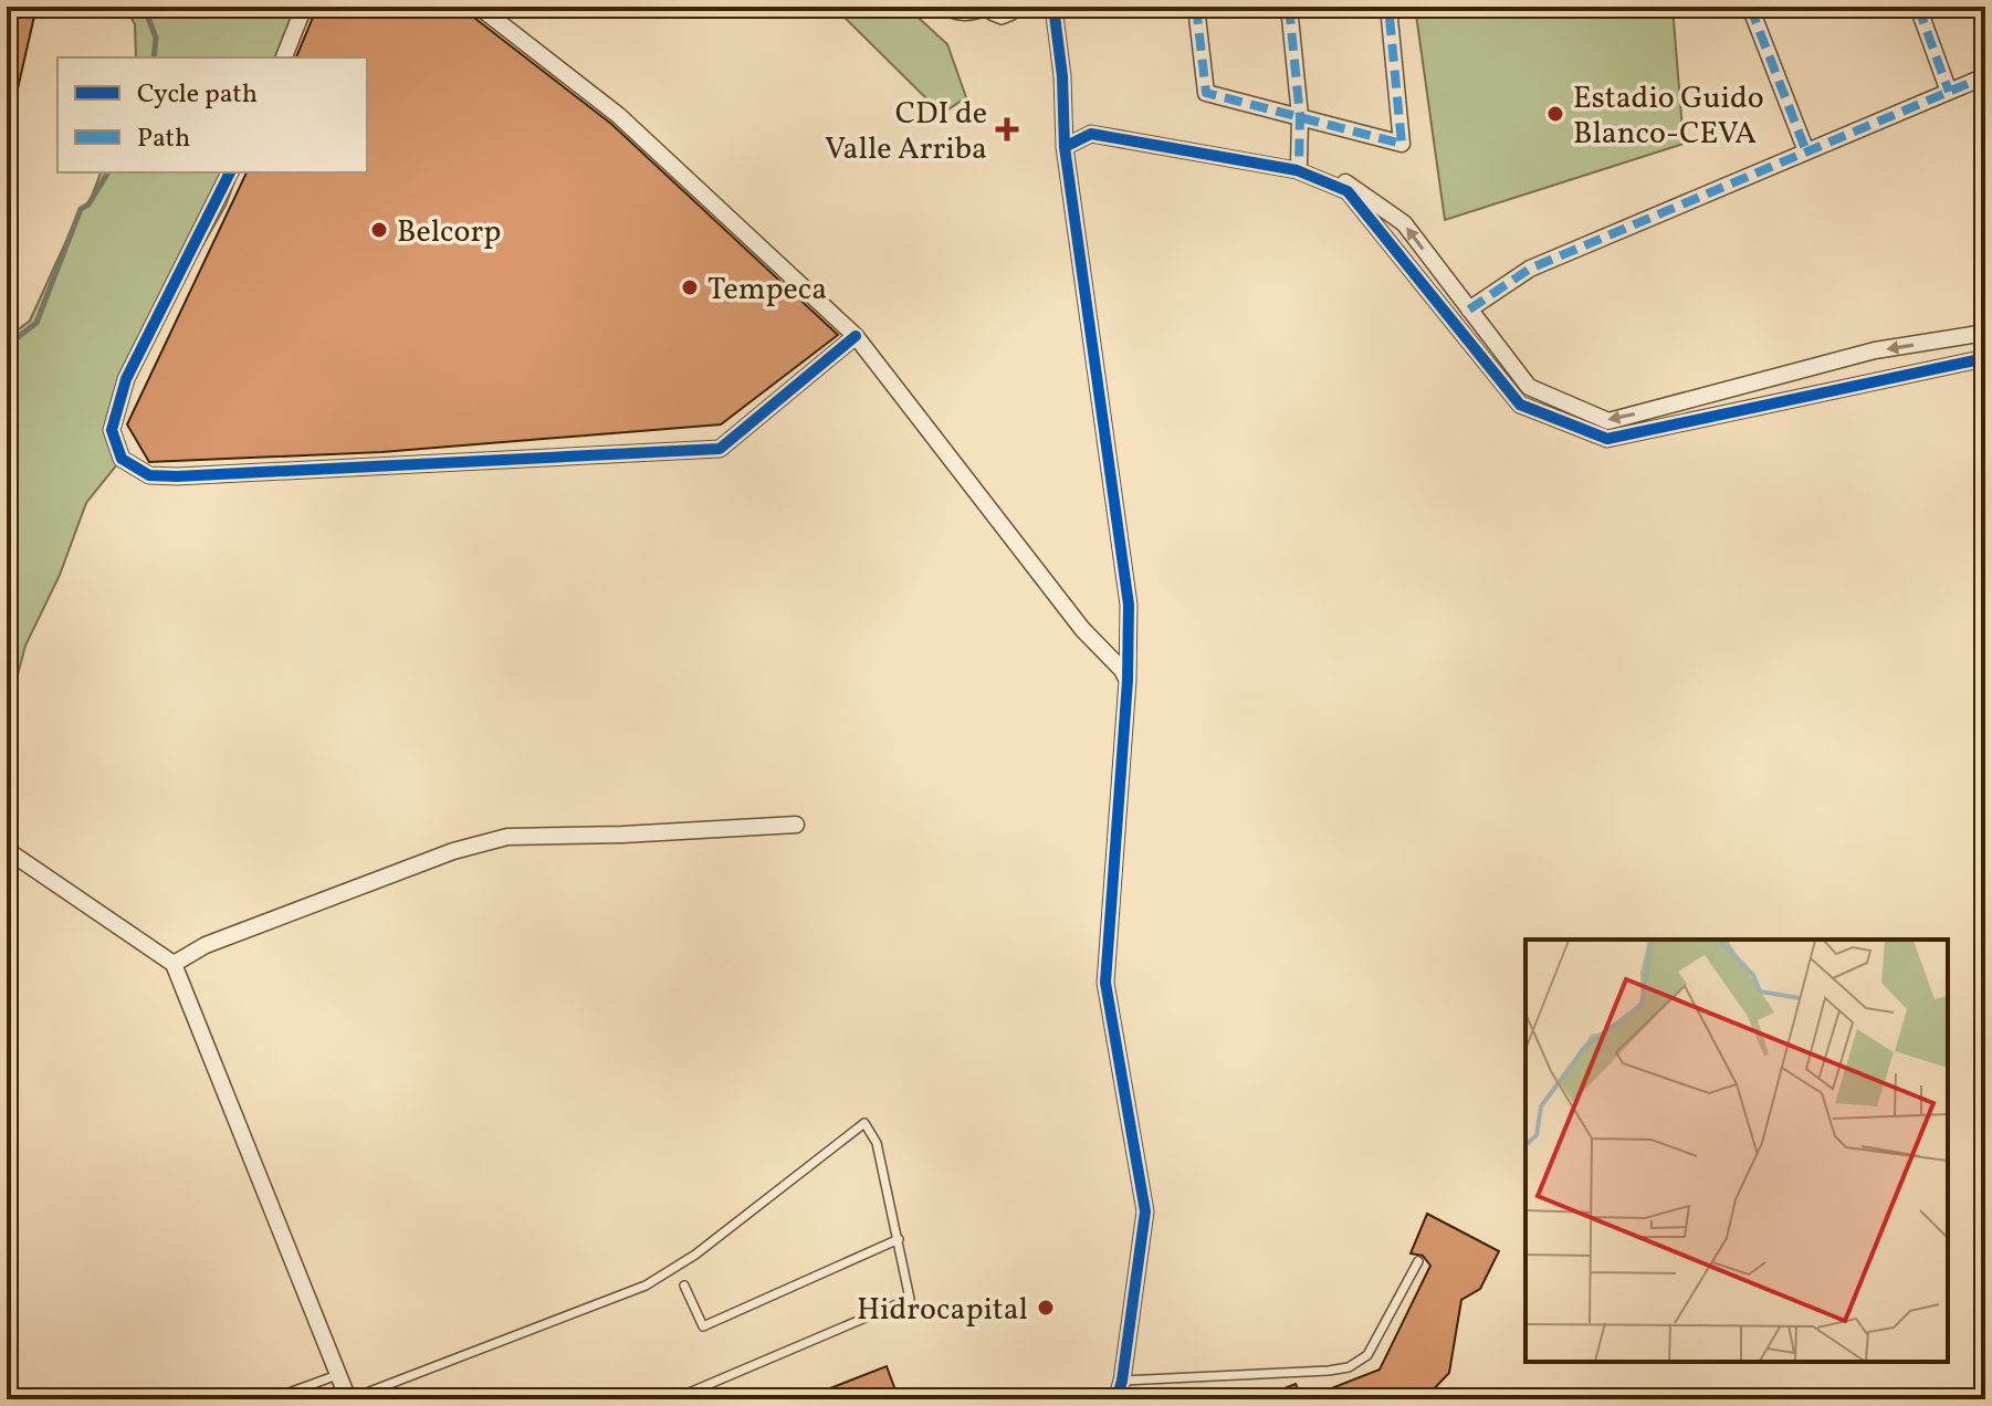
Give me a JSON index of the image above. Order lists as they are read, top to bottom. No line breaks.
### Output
{"places":{"other":["Estadio Guido Blanco-CEVA","Belcorp","Tempeca","Hidrocapital"],"health":["CDI de Valle Arriba"]},"legend":["Cycle path","Path"]}
